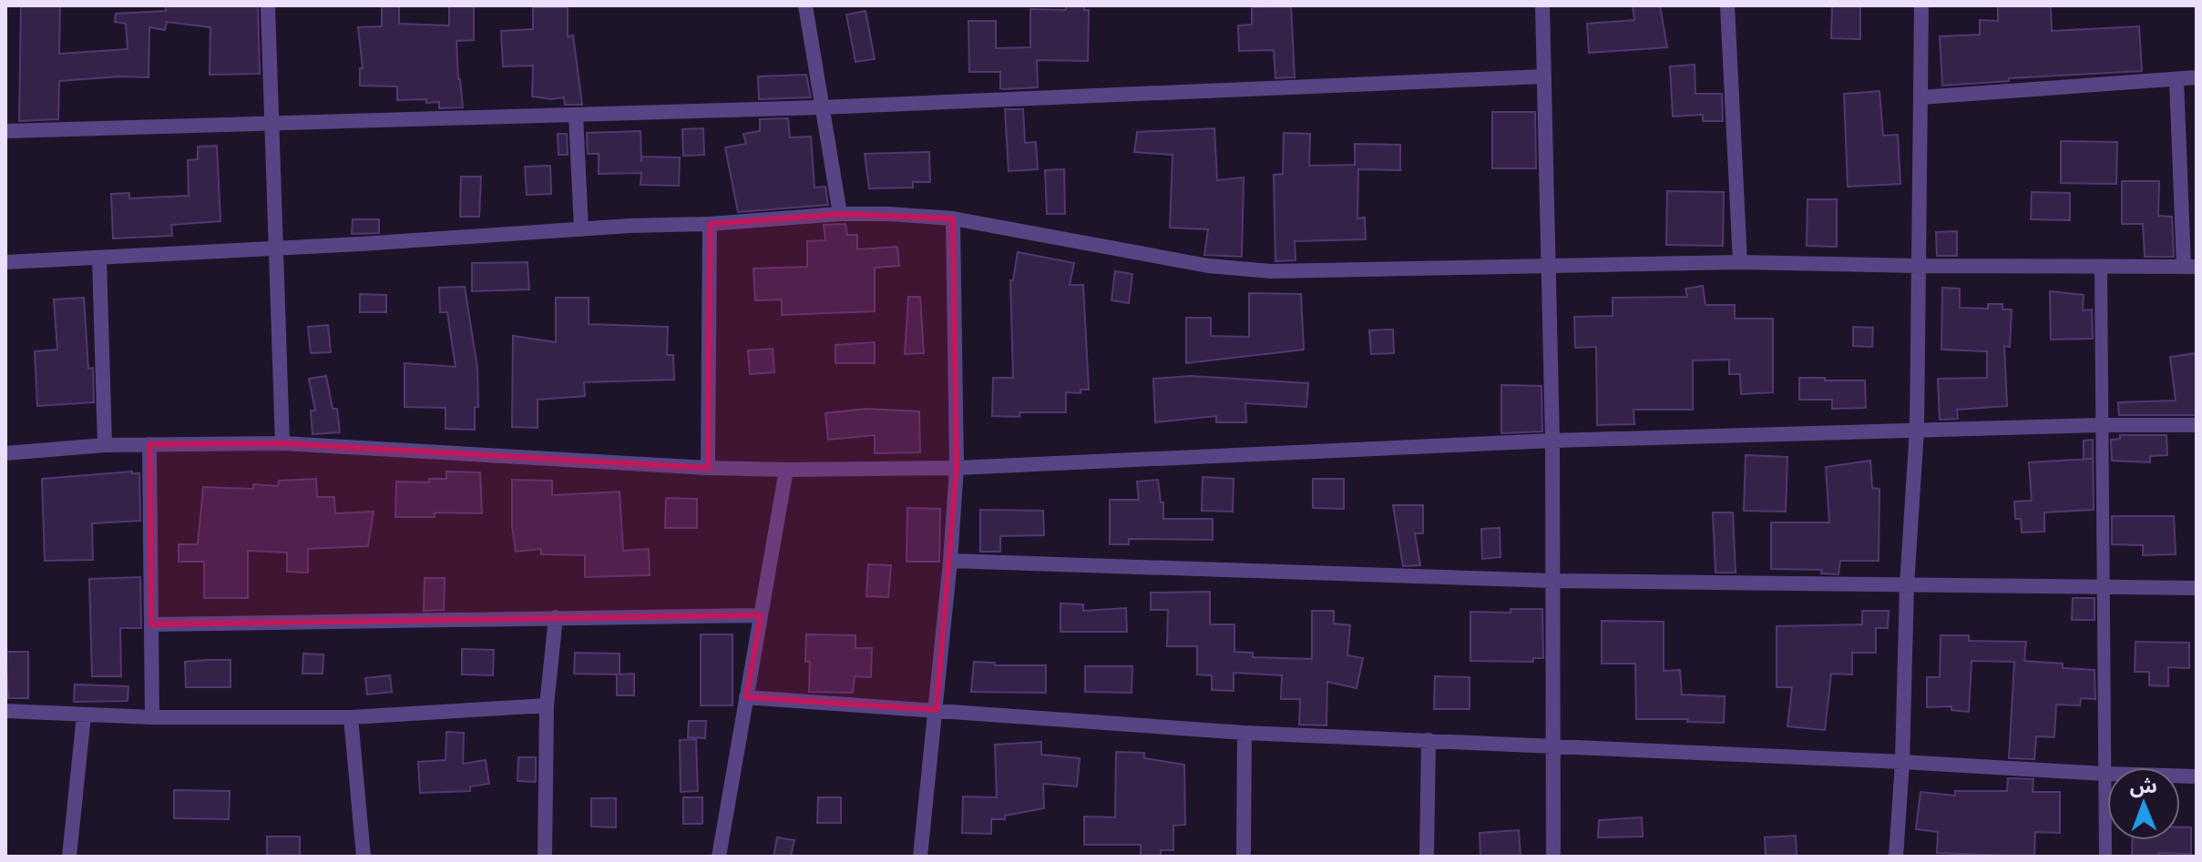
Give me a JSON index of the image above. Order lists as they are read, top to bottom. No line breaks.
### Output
{"north":"top"}
